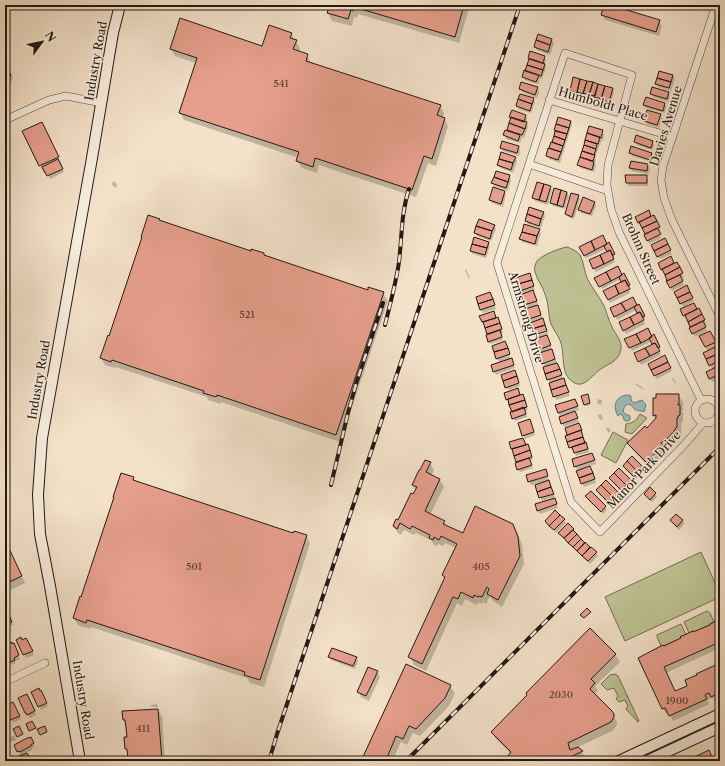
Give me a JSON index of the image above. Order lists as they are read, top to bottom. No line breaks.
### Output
{"streets":{"main road":["Industry Road"],"street":["Humboldt Place","Davies Avenue","Brohm Street","Armstrong Drive","Manor Park Drive"]},"crossings":[["Humboldt Place","Davies Avenue"],["Humboldt Place","Brohm Street"],["Humboldt Place","Armstrong Drive"],["Brohm Street","Armstrong Drive"],["Brohm Street","Manor Park Drive"],["Armstrong Drive","Manor Park Drive"]],"house_numbers":["541","521","501","405","2030","1900","411"],"north":"top right"}
